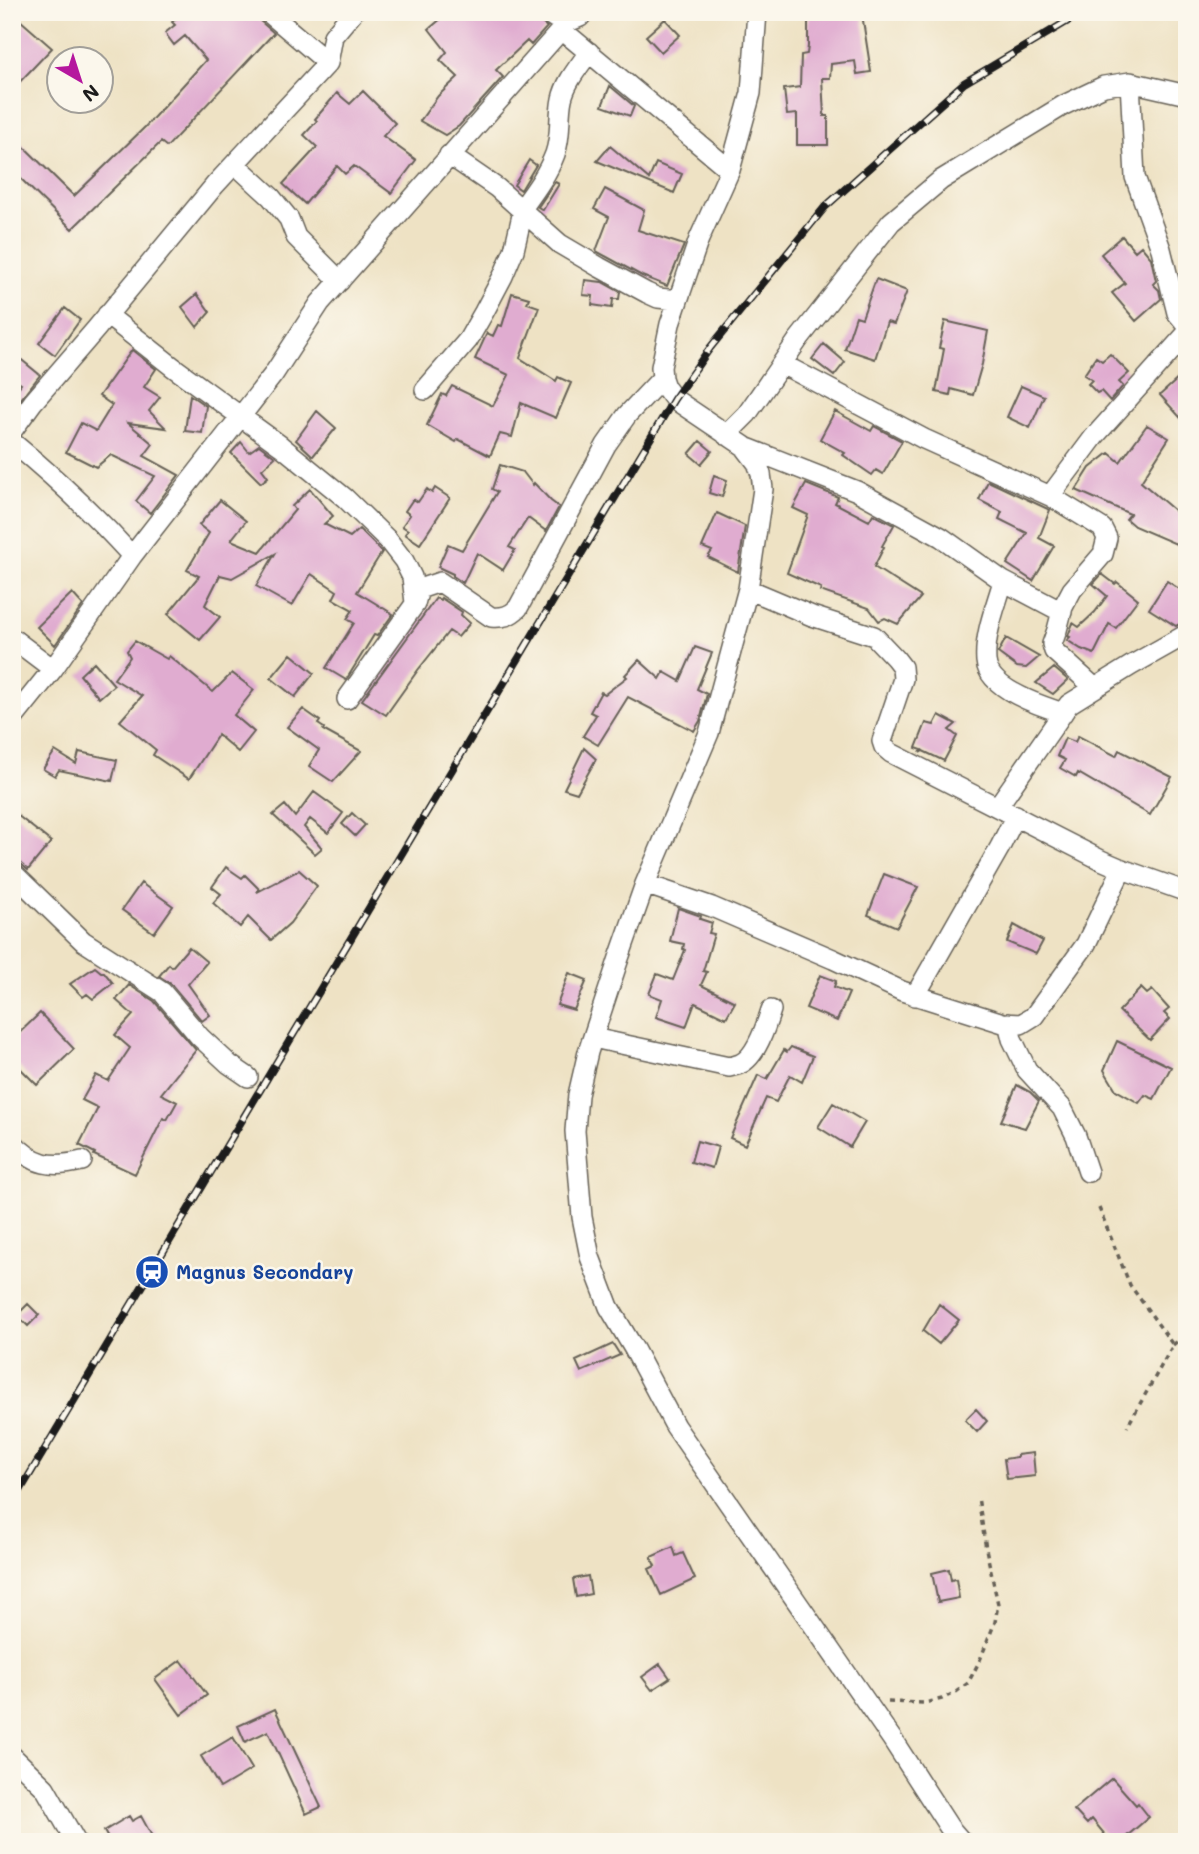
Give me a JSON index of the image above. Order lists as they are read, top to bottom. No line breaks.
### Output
{"places":{"station":["Magnus Secondary"]},"north":"bottom right"}
